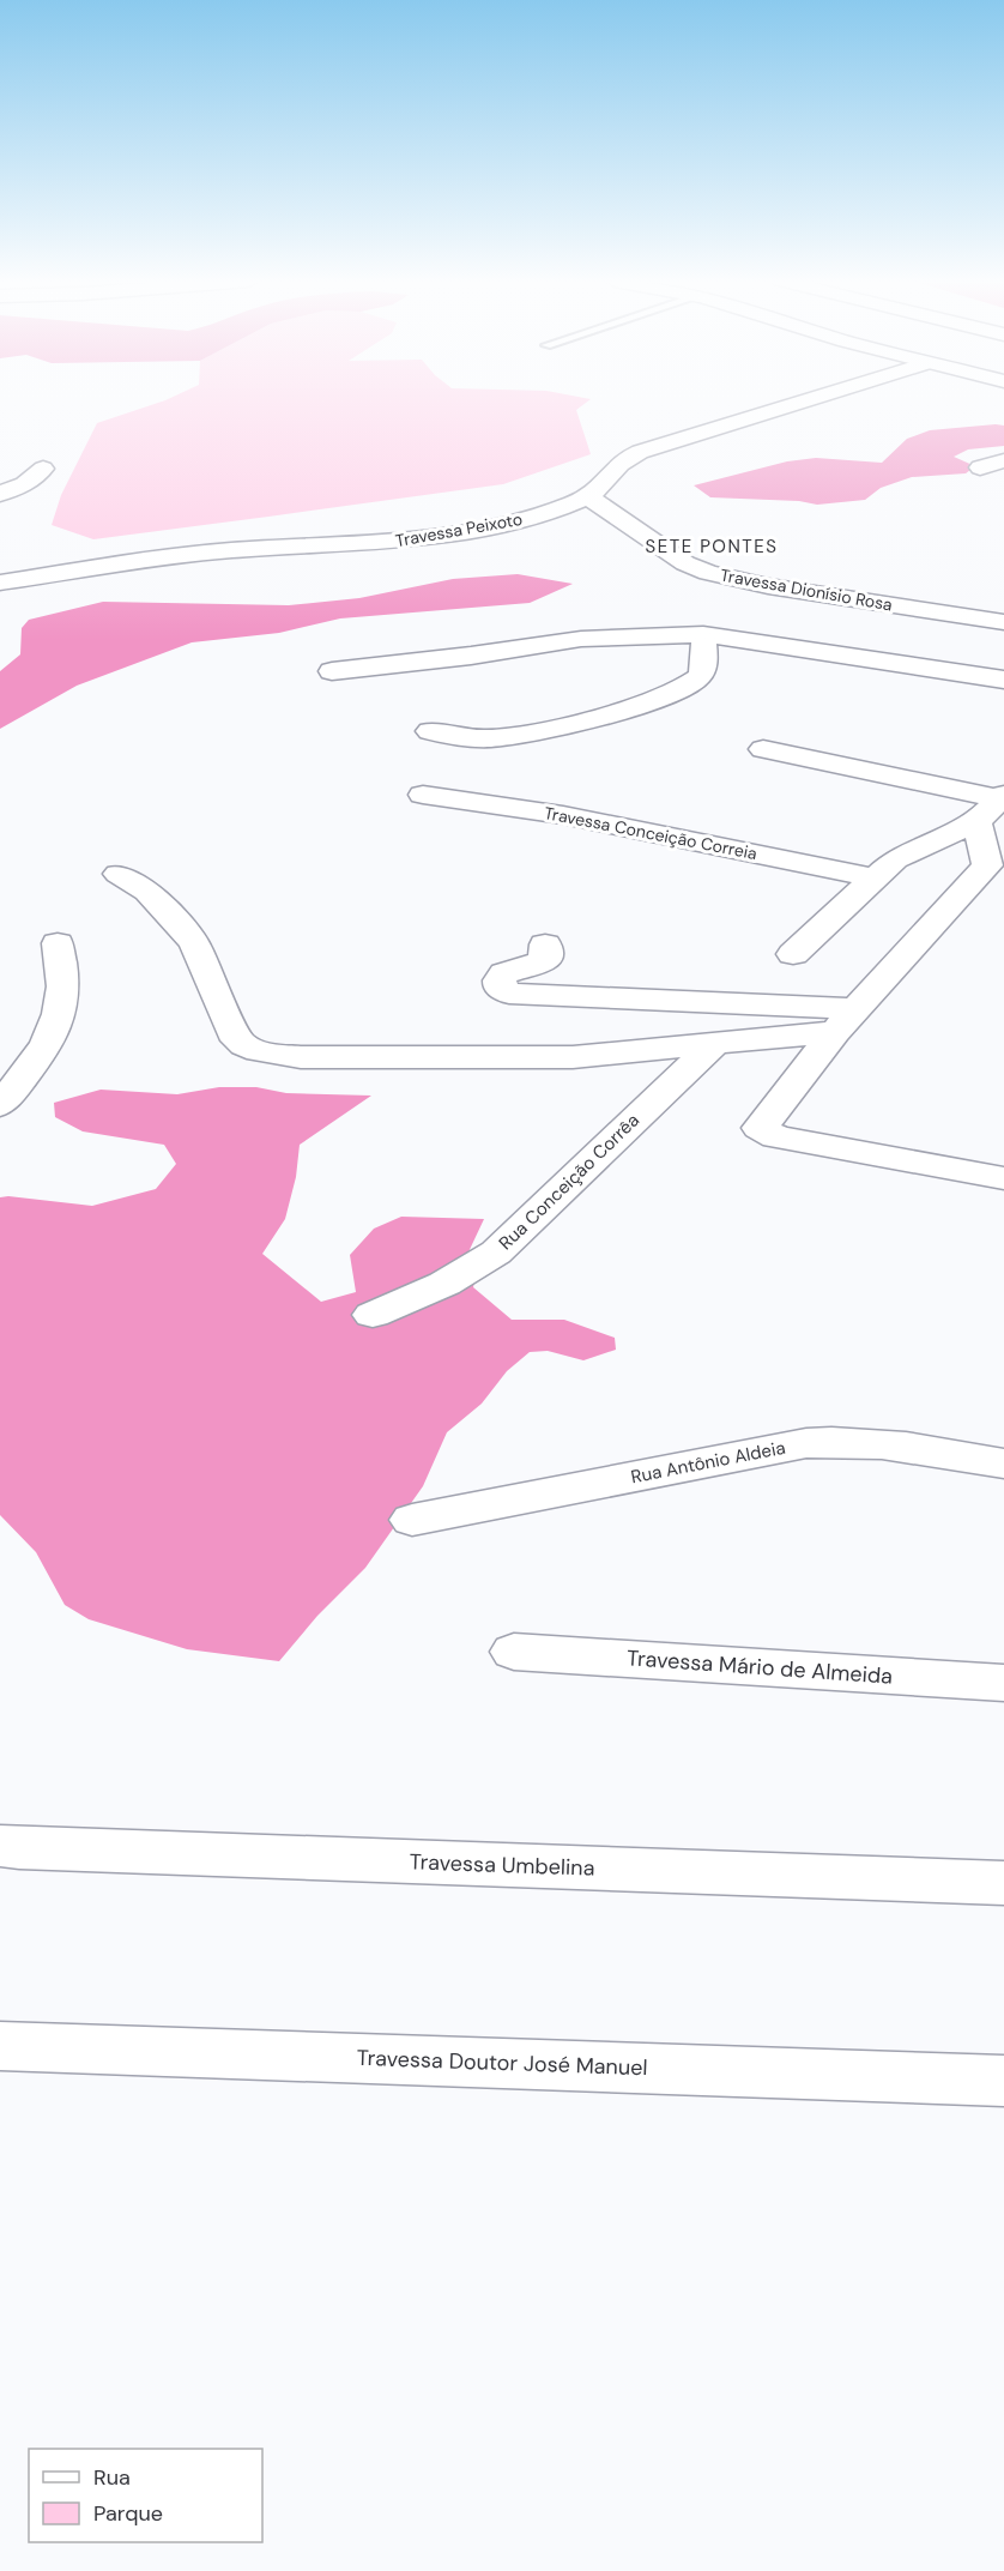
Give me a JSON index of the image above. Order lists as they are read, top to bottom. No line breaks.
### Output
{"streets":{"street":["Travessa Peixoto","Travessa Dionísio Rosa","Travessa Conceição Correia","Rua Conceição Corrêa","Rua Antônio Aldeia","Travessa Mário de Almeida","Travessa Umbelina","Travessa Doutor José Manuel"]},"crossings":[["Travessa Peixoto","Travessa Dionísio Rosa"]],"districts":["SETE PONTES"],"legend":["Rua","Parque"]}
